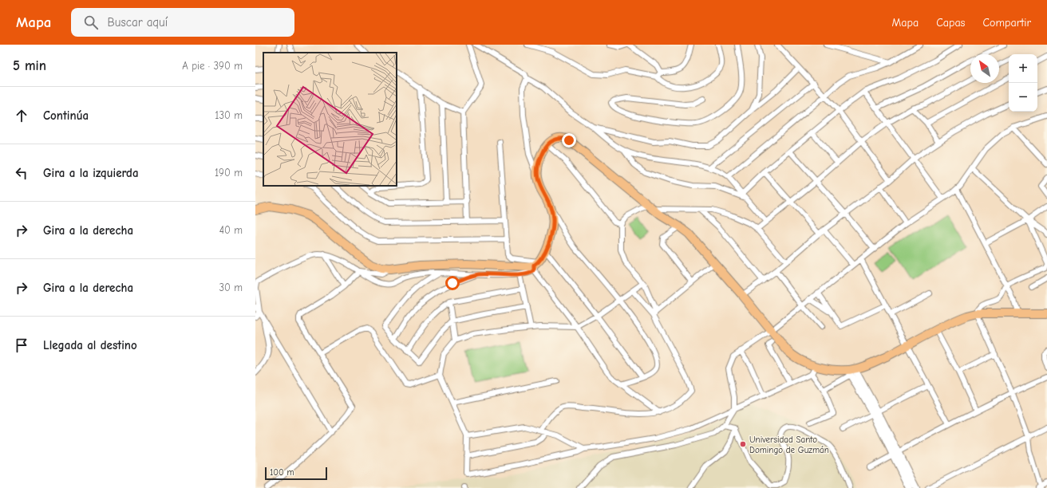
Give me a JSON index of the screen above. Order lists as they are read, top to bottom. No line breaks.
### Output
{"places":["Universidad Santo Domingo de Guzmán"],"scale_bar":"100 m","north":"top left","page":{"header":"Mapa","search":"Buscar aquí","nav":["Mapa","Capas","Compartir"],"heading":["5 min","A pie · 390 m"],"map_buttons":["+","−"],"list":[["Continúa","130 m"],["Gira a la izquierda","190 m"],["Gira a la derecha","40 m"],["Gira a la derecha","30 m"],"Llegada al destino"],"scale":"100 m"}}
